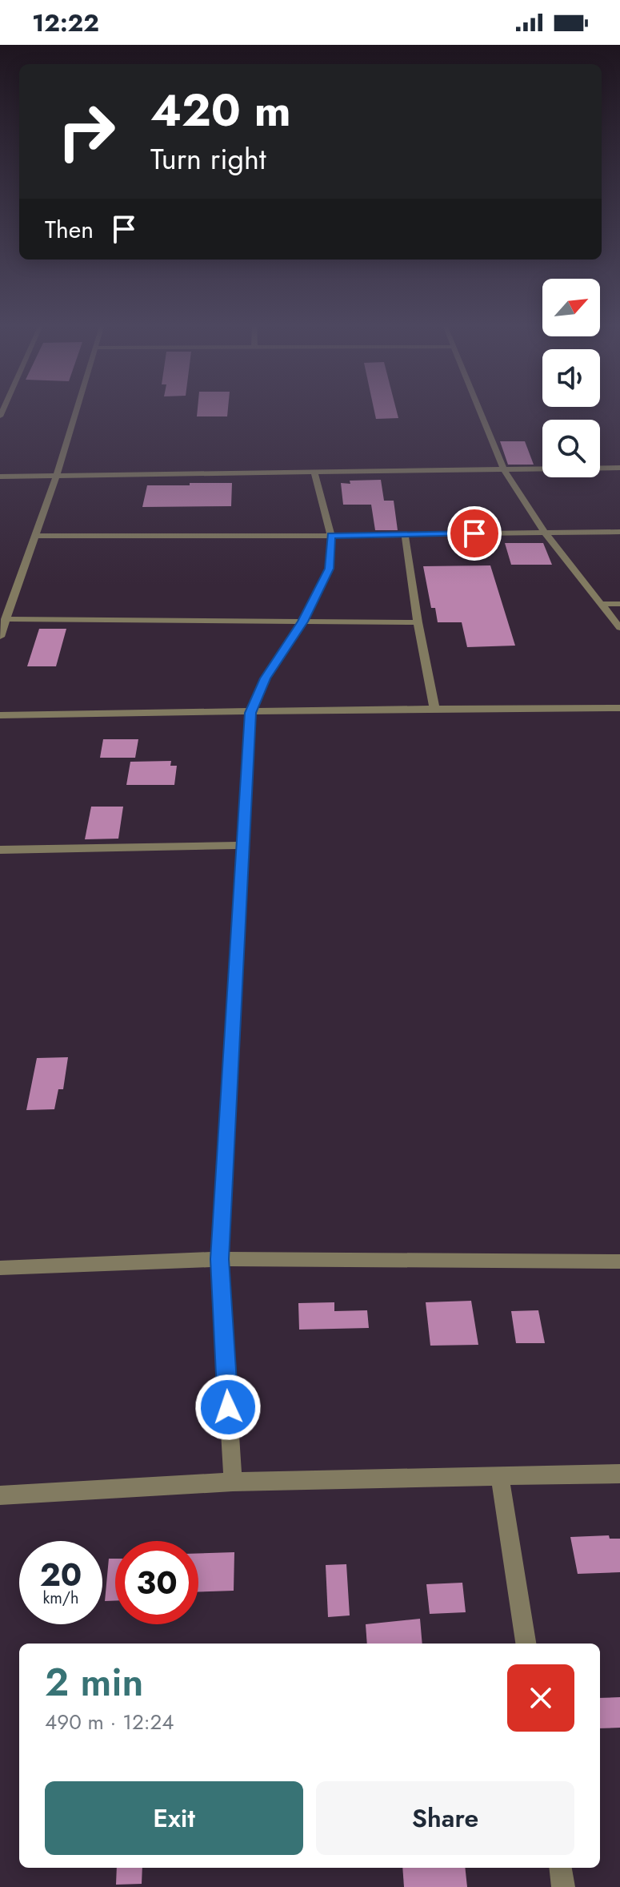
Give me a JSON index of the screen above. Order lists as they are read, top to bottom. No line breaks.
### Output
{"north":"top right","page":{"status":"12:22","turn":["420 m","Turn right"],"then":"Then","speed":"20 km/h","limit":"30","heading":["2 min","490 m · 12:24"],"buttons":["Exit","Share"]}}
